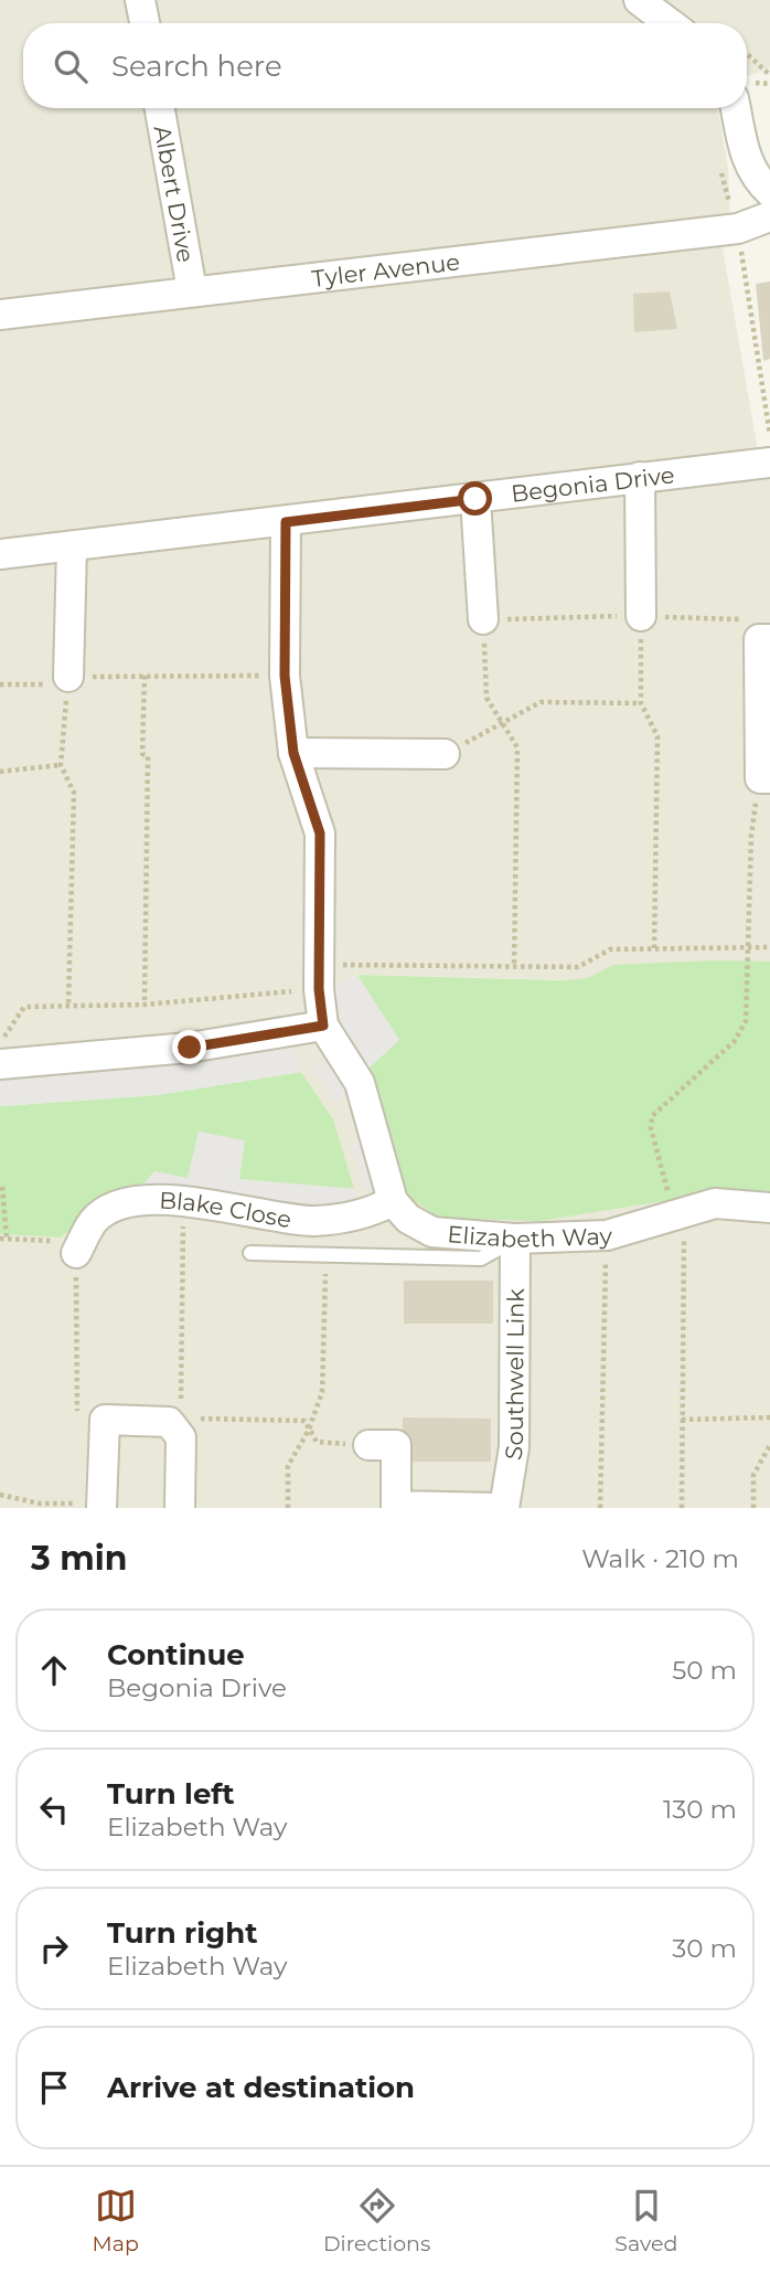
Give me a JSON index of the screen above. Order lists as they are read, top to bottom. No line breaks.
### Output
{"streets":{"street":["Albert Drive","Tyler Avenue","Begonia Drive","Blake Close","Elizabeth Way","Southwell Link"]},"crossings":[["Albert Drive","Tyler Avenue"],["Blake Close","Elizabeth Way"],["Elizabeth Way","Southwell Link"]],"page":{"search":"Search here","heading":["3 min","Walk · 210 m"],"list":[["Continue","Begonia Drive","50 m"],["Turn left","Elizabeth Way","130 m"],["Turn right","Elizabeth Way","30 m"],"Arrive at destination"],"nav":["Map","Directions","Saved"]}}
